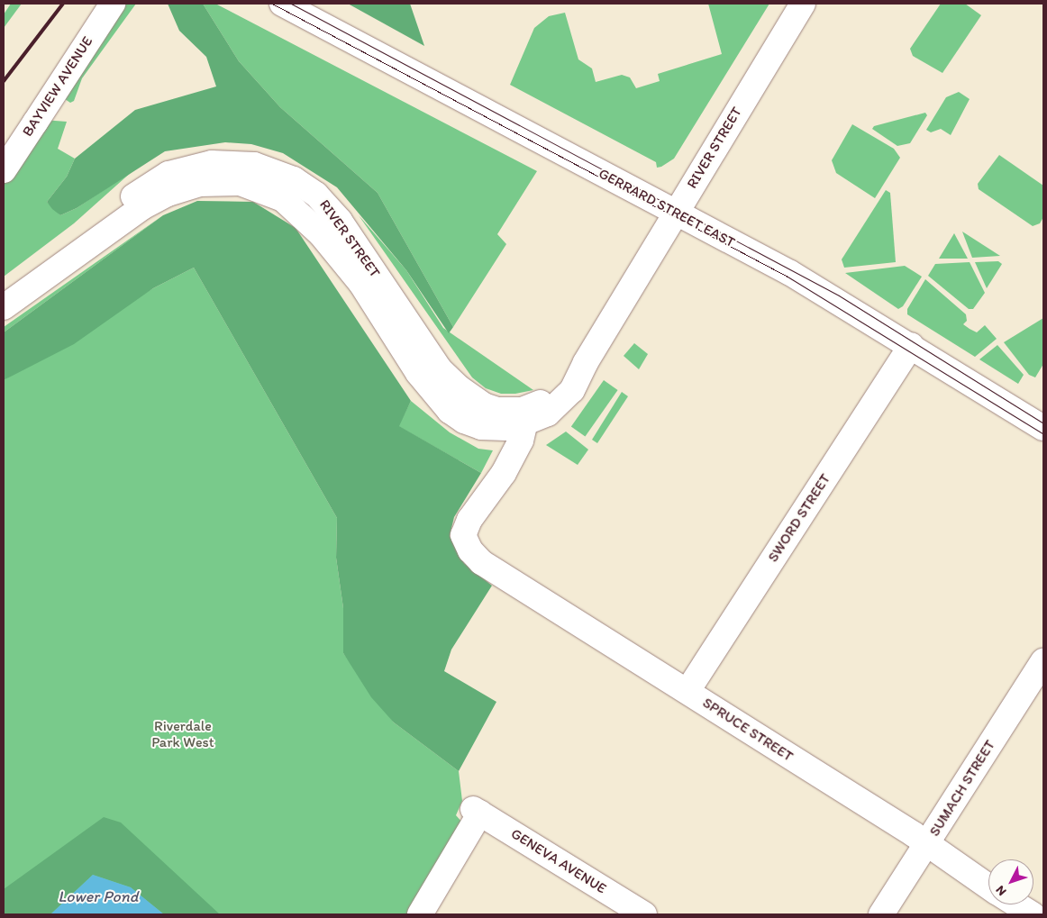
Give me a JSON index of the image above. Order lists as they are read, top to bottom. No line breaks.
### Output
{"streets":{"main road":["BAYVIEW AVENUE","RIVER STREET","GERRARD STREET EAST","SWORD STREET","SPRUCE STREET","SUMACH STREET","GENEVA AVENUE"]},"crossings":[["RIVER STREET","GERRARD STREET EAST"],["RIVER STREET","SPRUCE STREET"],["GERRARD STREET EAST","SWORD STREET"],["SWORD STREET","SPRUCE STREET"],["SPRUCE STREET","SUMACH STREET"]],"water":["Lower Pond"],"parks":["Riverdale Park West"],"north":"bottom left"}
